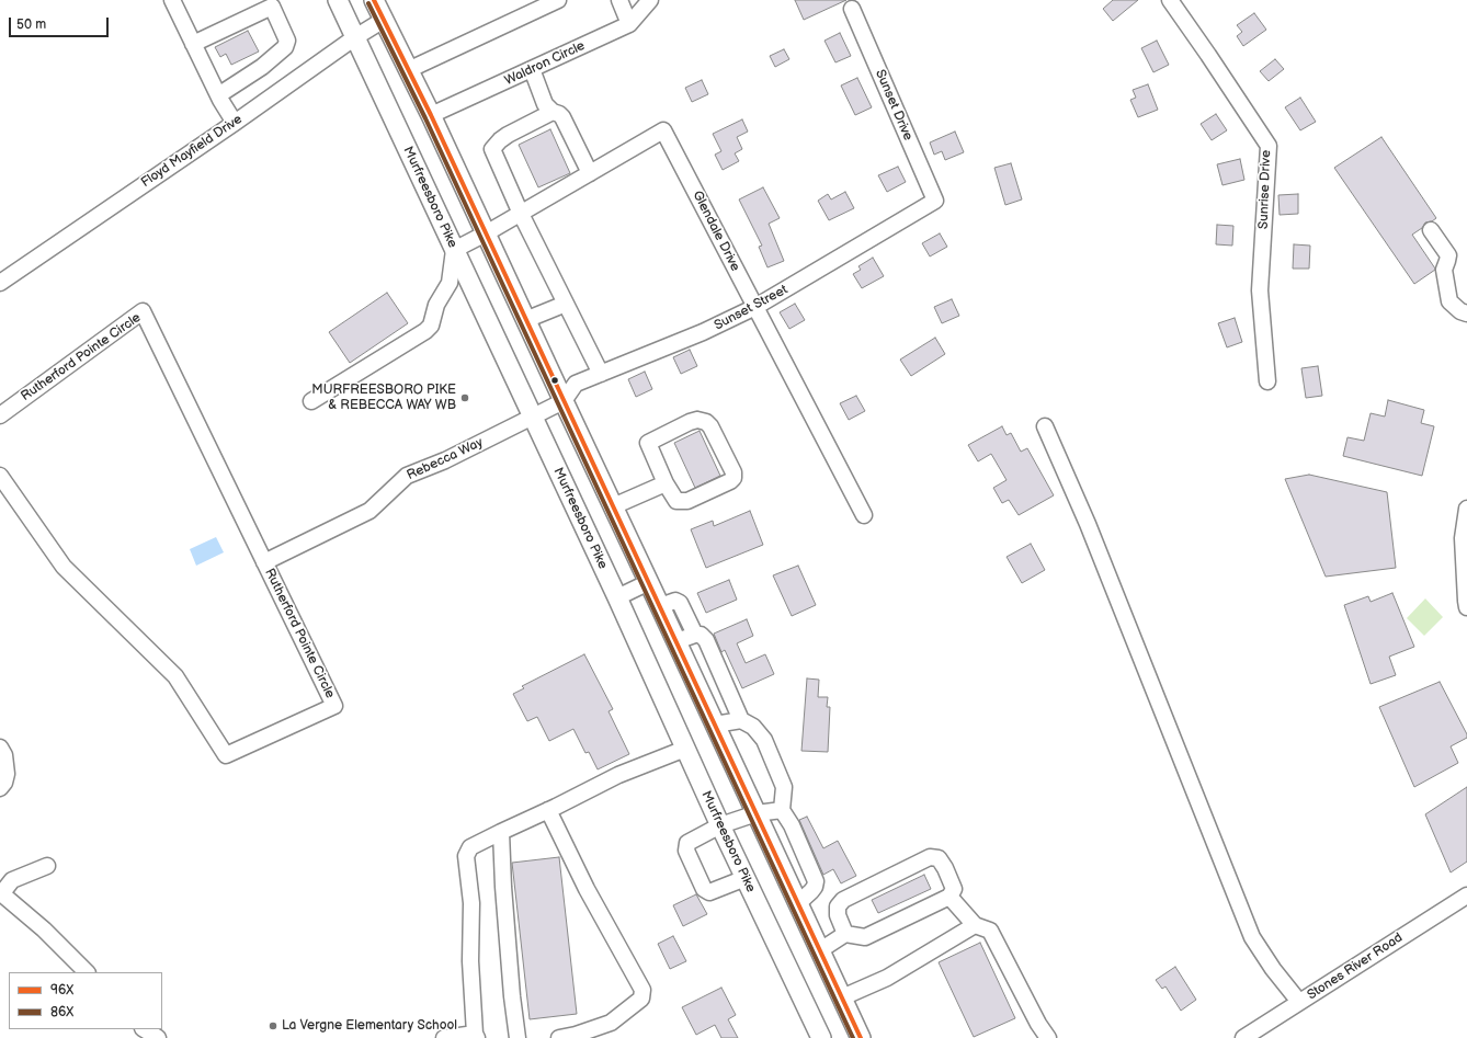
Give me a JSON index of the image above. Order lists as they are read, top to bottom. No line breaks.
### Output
{"streets":{"main road":["Murfreesboro Pike"],"street":["Waldron Circle","Sunset Drive","Floyd Mayfield Drive","Sunrise Drive","Glendale Drive","Sunset Street","Rutherford Pointe Circle","Rebecca Way","Stones River Road"]},"crossings":[["Sunset Drive","Sunset Street"],["Floyd Mayfield Drive","Murfreesboro Pike"],["Murfreesboro Pike","Glendale Drive"],["Murfreesboro Pike","Rebecca Way"],["Glendale Drive","Sunset Street"],["Sunset Street","Rebecca Way"],["Rutherford Pointe Circle","Rebecca Way"]],"places":["MURFREESBORO PIKE & REBECCA WAY WB","La Vergne Elementary School"],"lines":["transit line 96X","transit line 86X"],"legend":["96X","86X"],"scale_bar":"50 m"}
